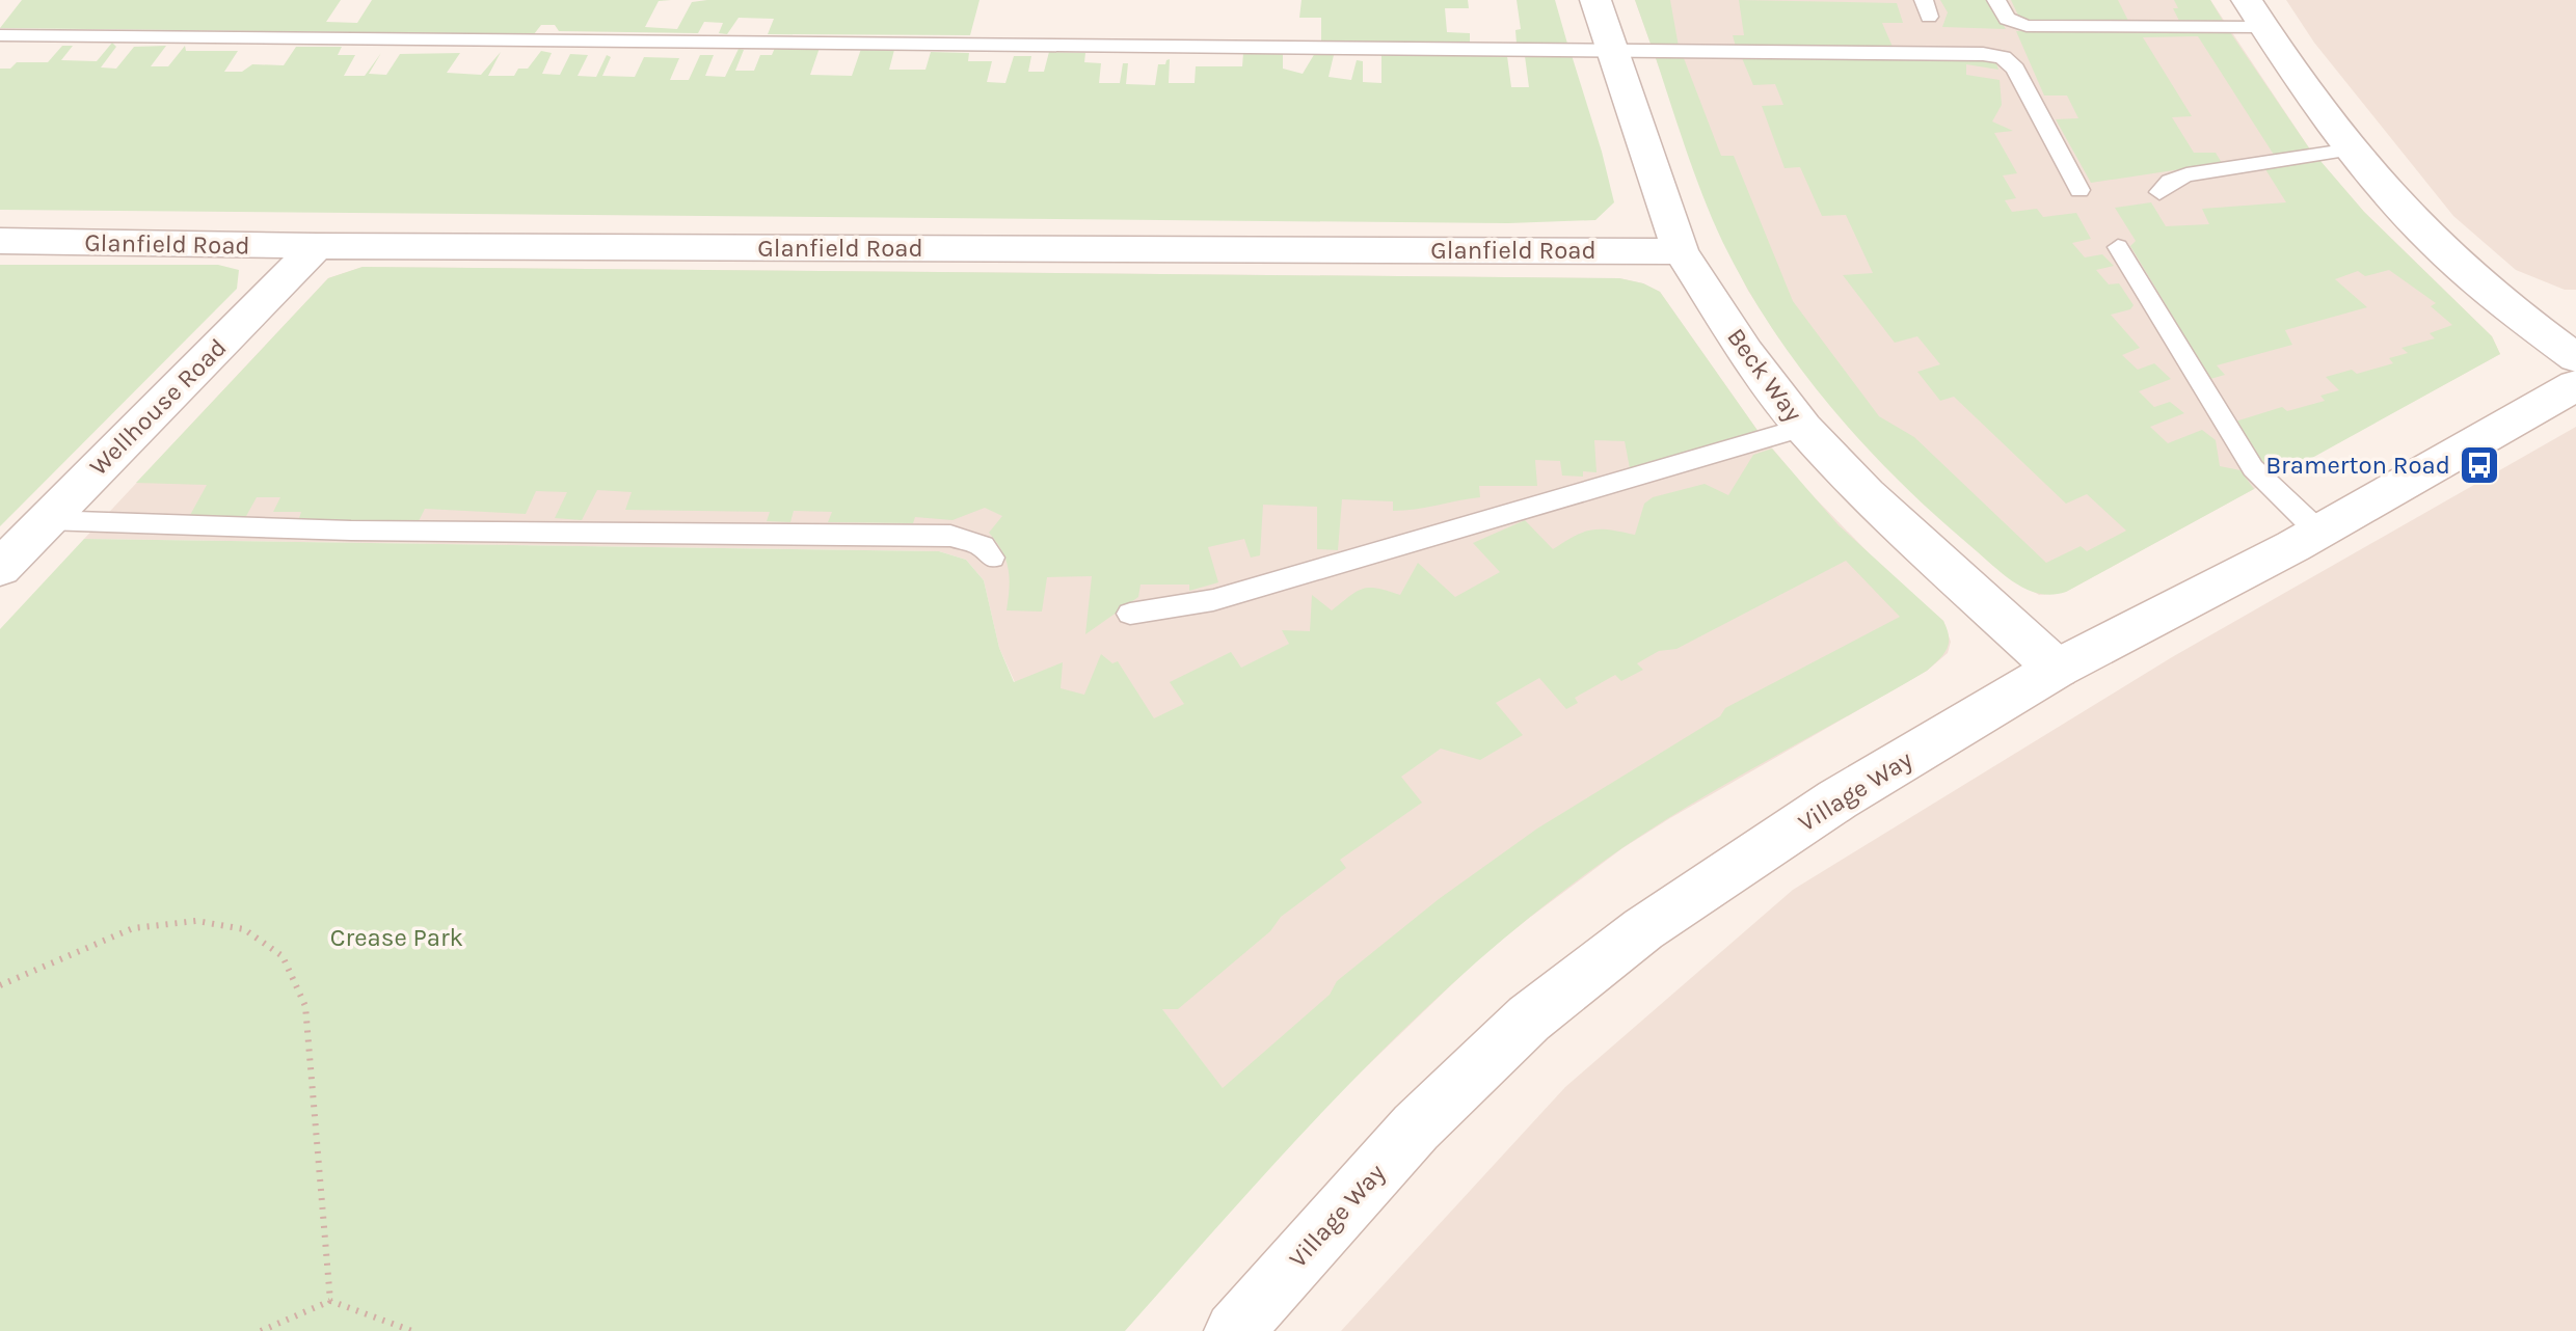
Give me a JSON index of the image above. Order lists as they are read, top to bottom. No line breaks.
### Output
{"streets":{"street":["Glanfield Road","Beck Way","Wellhouse Road","Village Way"]},"crossings":[["Glanfield Road","Beck Way"],["Glanfield Road","Wellhouse Road"],["Beck Way","Village Way"]],"parks":["Crease Park"],"places":{"bus stop":["Bramerton Road"]}}
